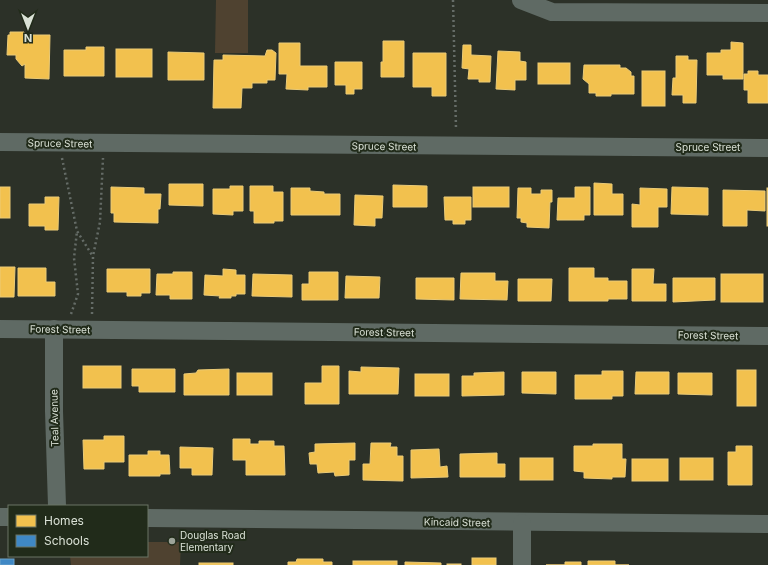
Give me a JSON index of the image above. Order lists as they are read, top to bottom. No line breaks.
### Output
{"streets":{"street":["Spruce Street","Forest Street","Teal Avenue","Kincaid Street"]},"crossings":[["Forest Street","Teal Avenue"]],"places":["Douglas Road Elementary"],"legend":["Homes","Schools"],"north":"bottom"}
